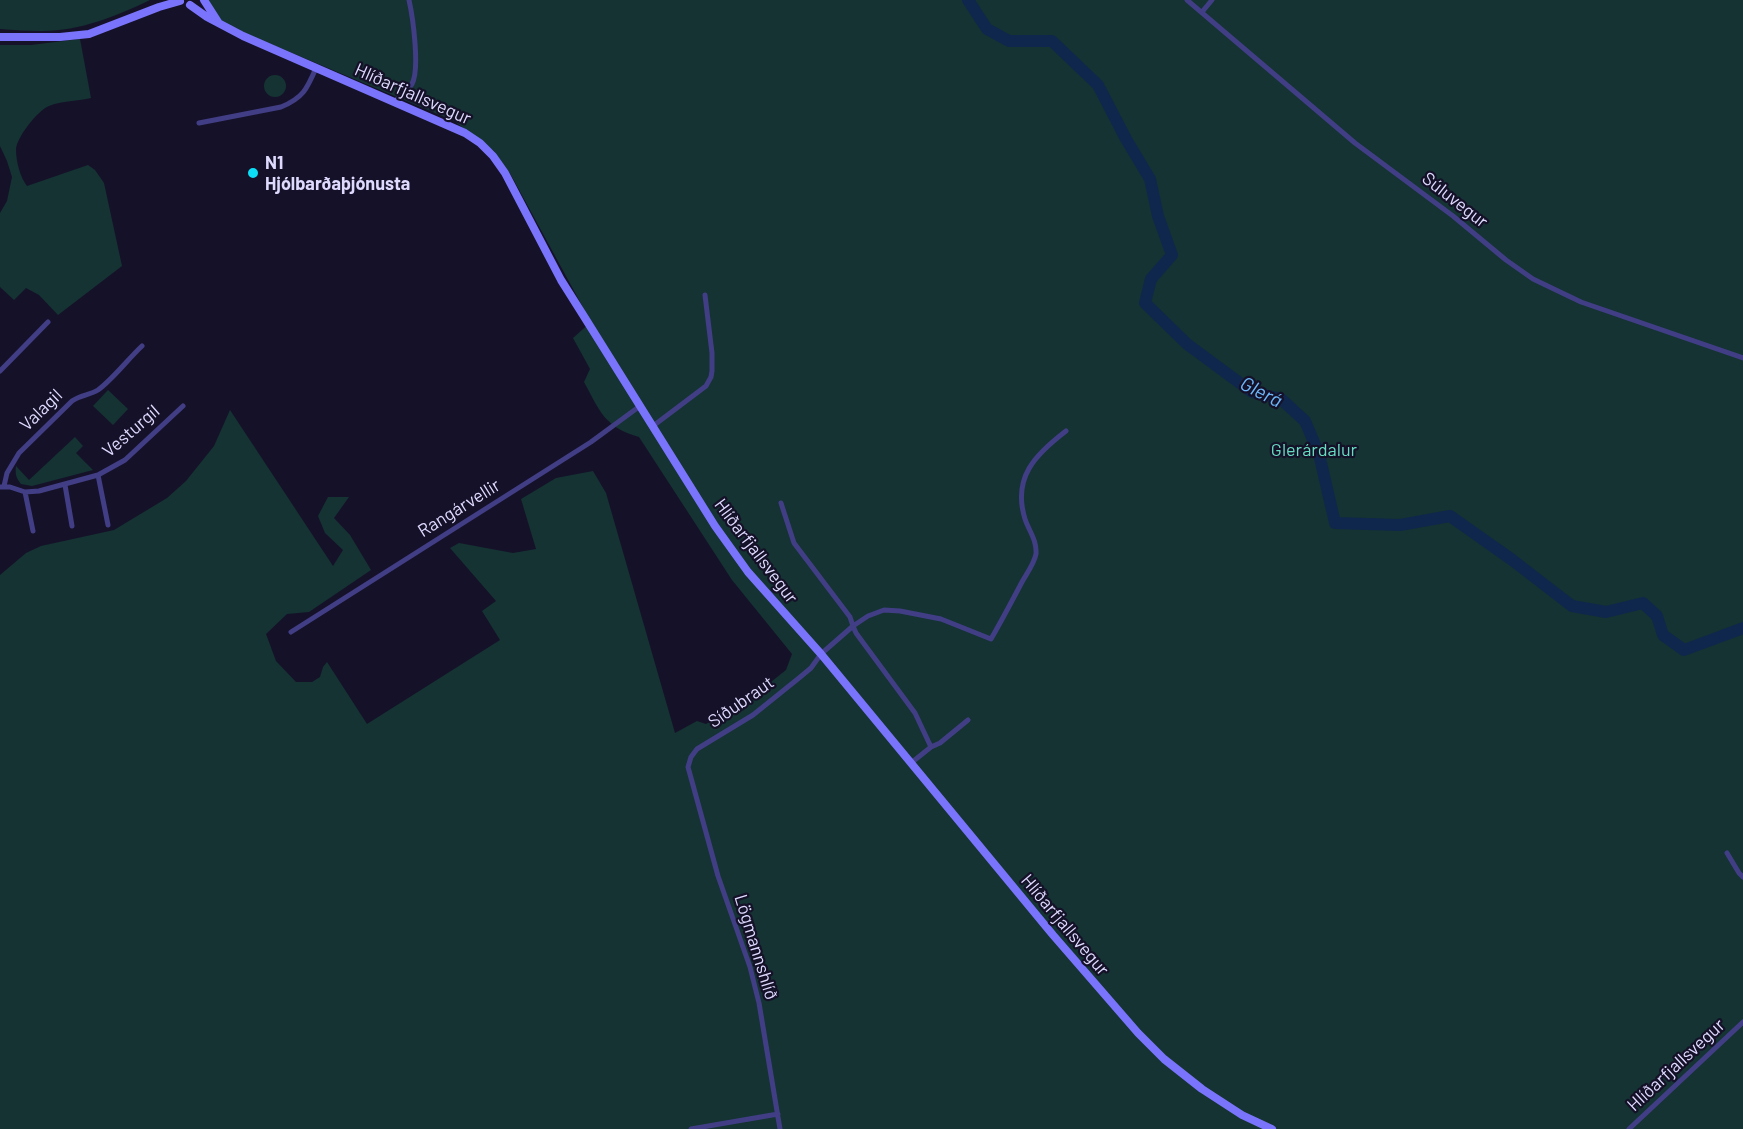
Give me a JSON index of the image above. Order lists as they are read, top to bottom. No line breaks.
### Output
{"streets":{"main road":["Hlíðarfjallsvegur"],"street":["Súluvegur","Valagil","Vesturgil","Rangárvellir","Síðubraut","Lögmannshlíð"]},"crossings":[["Hlíðarfjallsvegur","Rangárvellir"],["Hlíðarfjallsvegur","Síðubraut"],["Valagil","Vesturgil"],["Síðubraut","Lögmannshlíð"]],"water":["Glerá"],"parks":["Glerárdalur"],"places":["N1 Hjólbarðaþjónusta"]}
